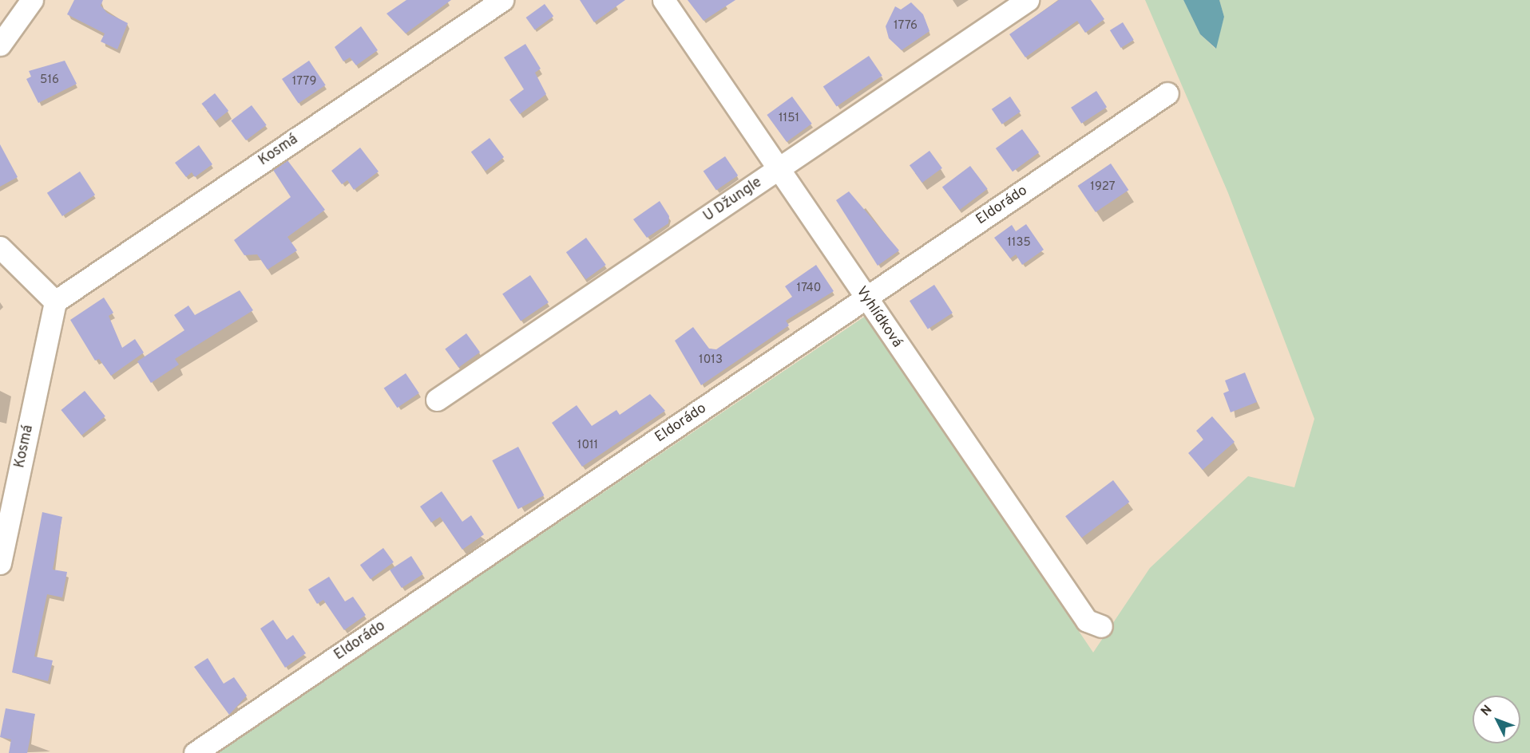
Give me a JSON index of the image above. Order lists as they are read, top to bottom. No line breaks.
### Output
{"streets":{"street":["Kosmá","U Džungle","Eldorádo","Vyhlídková"]},"crossings":[["U Džungle","Vyhlídková"],["Eldorádo","Vyhlídková"]],"house_numbers":["1776","516","1779","1151","1927","1135","1740","1013","1011"],"north":"top left"}
